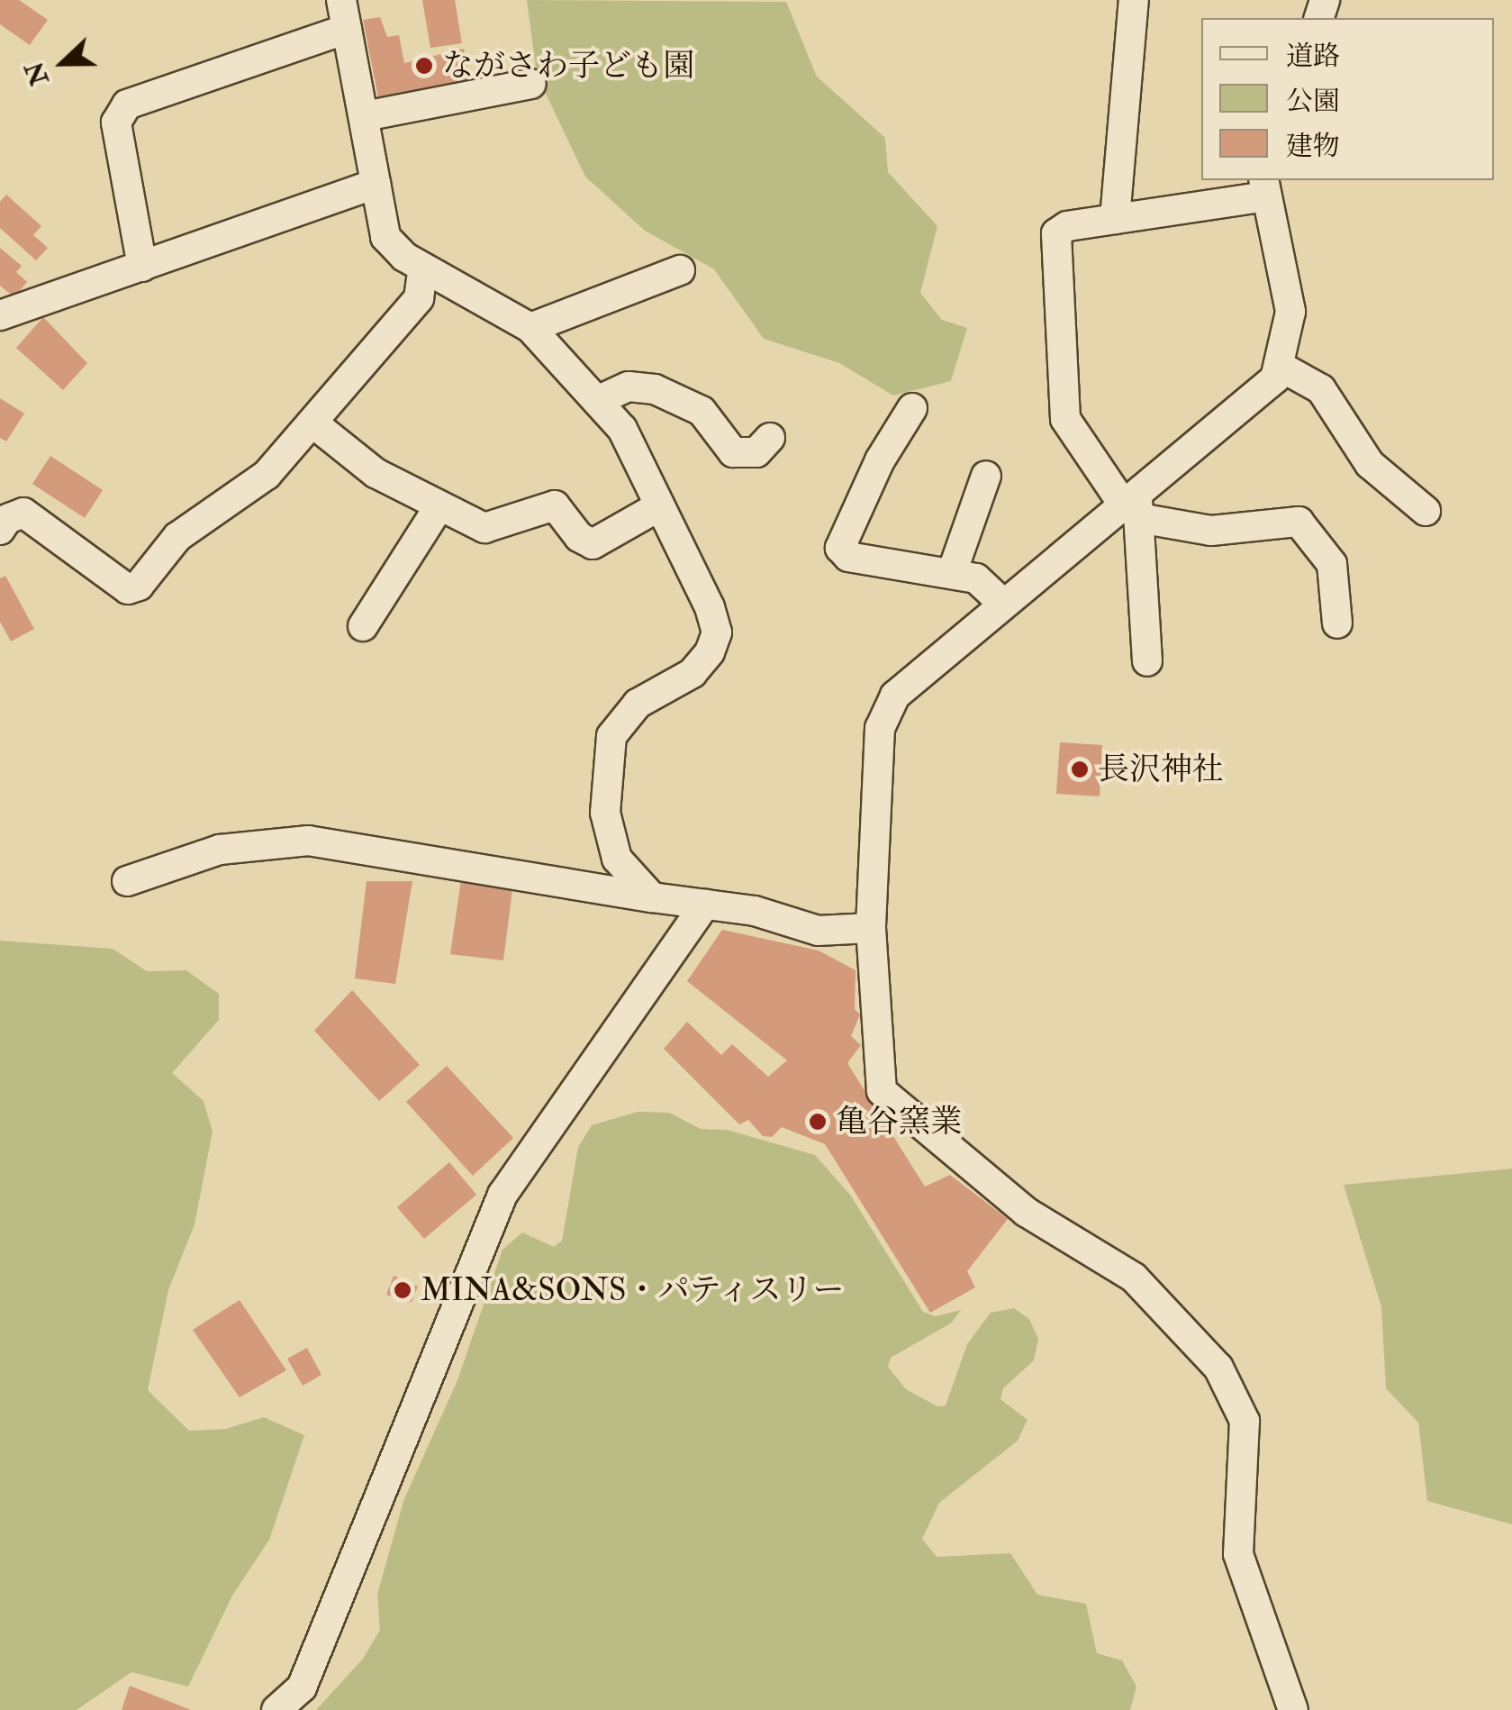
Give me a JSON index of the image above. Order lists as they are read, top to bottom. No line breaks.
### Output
{"places":["ながさわ子ども園","長沢神社","亀谷窯業","MINA&SONS・パティスリー"],"legend":["道路","公園","建物"],"north":"left"}
